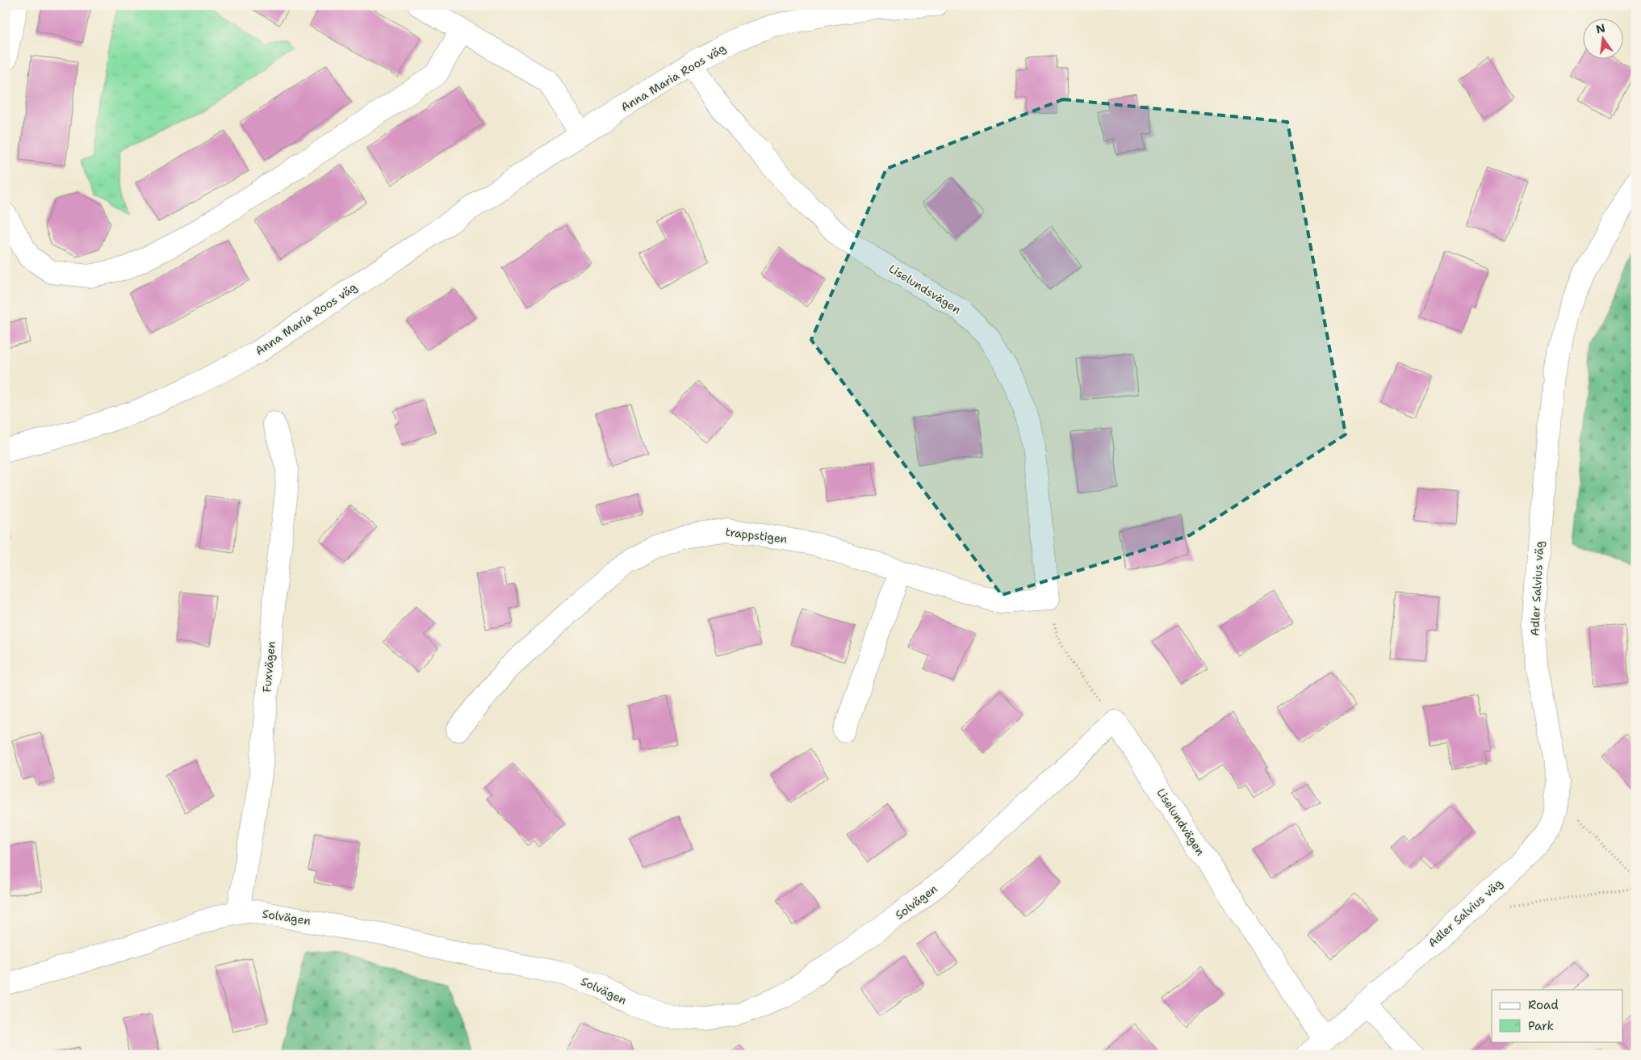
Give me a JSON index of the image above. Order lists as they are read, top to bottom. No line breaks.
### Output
{"streets":{"street":["Anna Maria Roos väg","Liselundsvägen","trappstigen","Adler Salvius väg","Fuxvägen","Liselundvägen","Solvägen"]},"crossings":[["Anna Maria Roos väg","Liselundsvägen"],["Liselundsvägen","trappstigen"],["Adler Salvius väg","Liselundvägen"],["Fuxvägen","Solvägen"],["Liselundvägen","Solvägen"]],"legend":["Road","Park"],"north":"top"}
